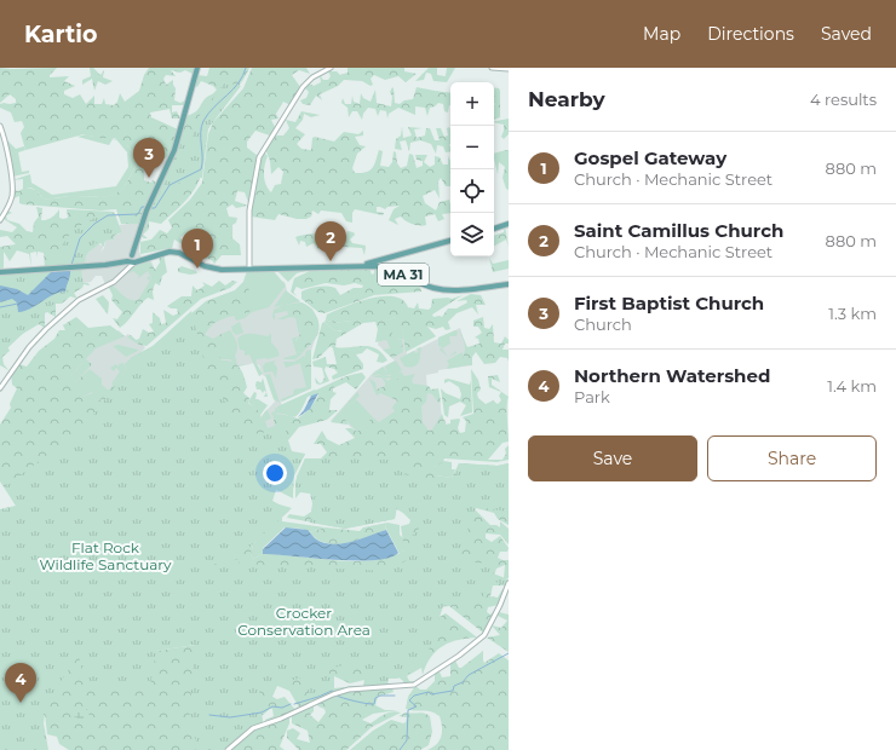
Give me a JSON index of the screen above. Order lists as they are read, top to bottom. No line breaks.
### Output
{"streets":{"main road":["MA 31"]},"parks":["Flat Rock Wildlife Sanctuary","Crocker Conservation Area"],"page":{"header":"Kartio","nav":["Map","Directions","Saved"],"heading":["Nearby","4 results"],"map_buttons":["+","−"],"list":[{"mark":"1","name":"Gospel Gateway","note":"Church · Mechanic Street","value":"880 m"},{"mark":"2","name":"Saint Camillus Church","note":"Church · Mechanic Street","value":"880 m"},{"mark":"3","name":"First Baptist Church","note":"Church","value":"1.3 km"},{"mark":"4","name":"Northern Watershed","note":"Park","value":"1.4 km"}],"pins":["3","2","1","4"],"buttons":["Save","Share"]}}
